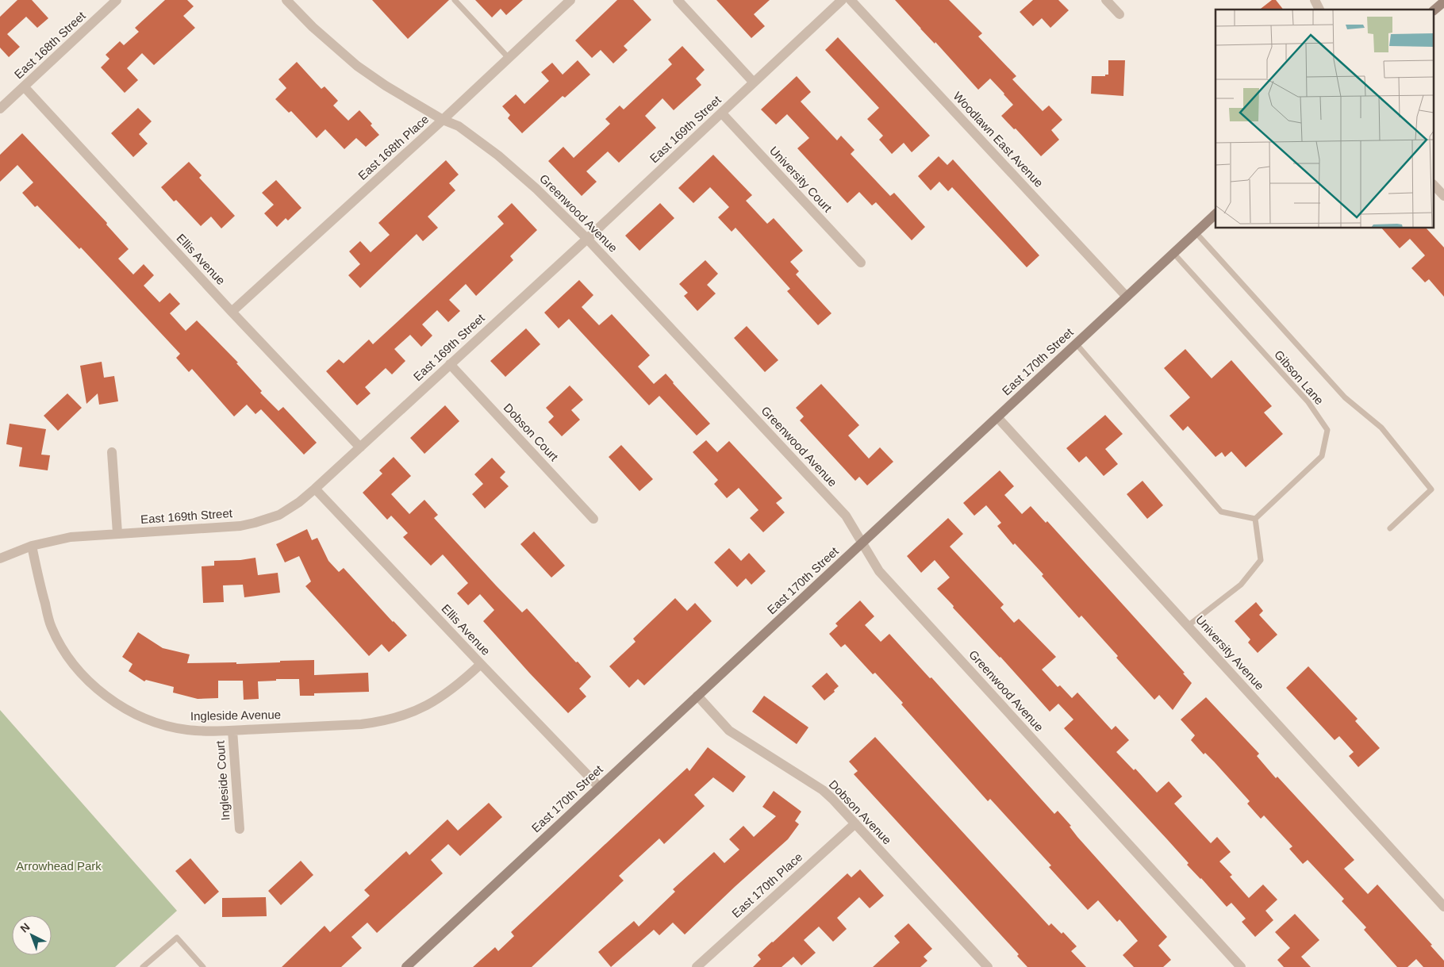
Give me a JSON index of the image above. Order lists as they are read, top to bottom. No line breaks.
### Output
{"streets":{"street":["East 168th Street","East 169th Street","Woodlawn East Avenue","East 168th Place","University Court","Greenwood Avenue","Ellis Avenue","East 170th Street","Dobson Court","University Avenue","Ingleside Avenue","Ingleside Court","Dobson Avenue","East 170th Place"],"lane":["Gibson Lane"]},"crossings":[["East 168th Street","Ellis Avenue"],["East 169th Street","University Court"],["East 169th Street","Greenwood Avenue"],["East 169th Street","Ellis Avenue"],["East 169th Street","Dobson Court"],["East 169th Street","Ingleside Avenue"],["Woodlawn East Avenue","East 170th Street"],["East 168th Place","Greenwood Avenue"],["East 168th Place","Ellis Avenue"],["Greenwood Avenue","East 170th Street"],["Ellis Avenue","East 170th Street"],["Ellis Avenue","Ingleside Avenue"],["East 170th Street","Gibson Lane"],["East 170th Street","University Avenue"],["East 170th Street","Dobson Avenue"],["Ingleside Avenue","Ingleside Court"],["Dobson Avenue","East 170th Place"]],"parks":["Arrowhead Park"],"north":"top left"}
